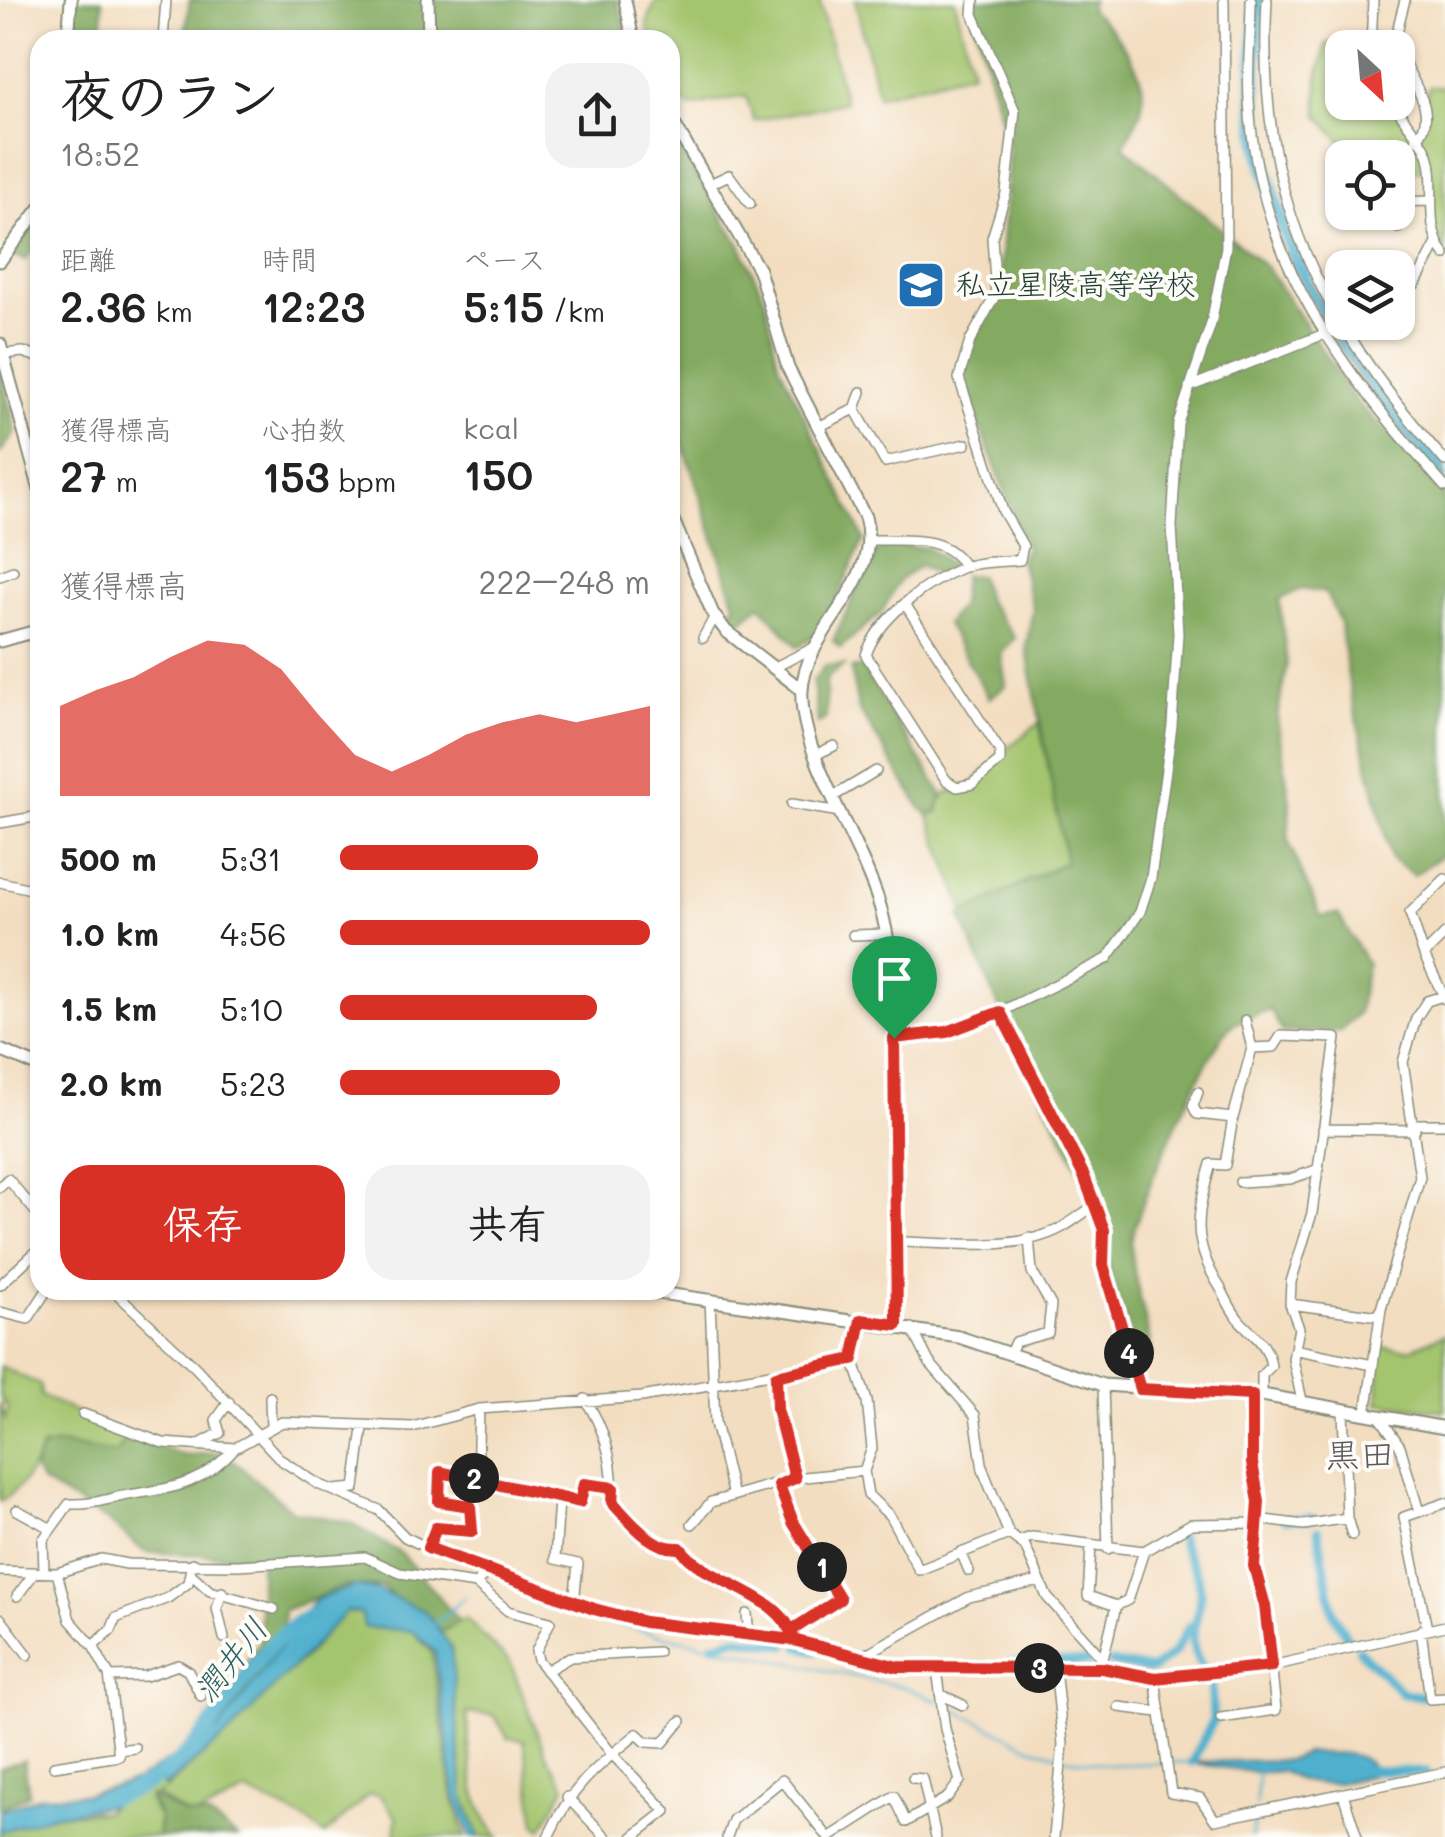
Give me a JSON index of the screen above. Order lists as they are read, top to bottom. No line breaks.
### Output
{"districts":["黒田"],"water":["潤井川"],"places":{"school or university":["私立星陵高等学校"]},"north":"bottom right","page":{"heading":["夜のラン","18:52"],"stats":[["距離","2.36 km"],["時間","12:23"],["ペース","5:15 /km"],["獲得標高","27 m"],["心拍数","153 bpm"],["kcal","150"]],"chart":["獲得標高","222–248 m"],"list":[{"name":"500 m","note":"5:31"},{"name":"1.0 km","note":"4:56"},{"name":"1.5 km","note":"5:10"},{"name":"2.0 km","note":"5:23"}],"buttons":["保存","共有"],"pins":["4","2","1","3"]}}
